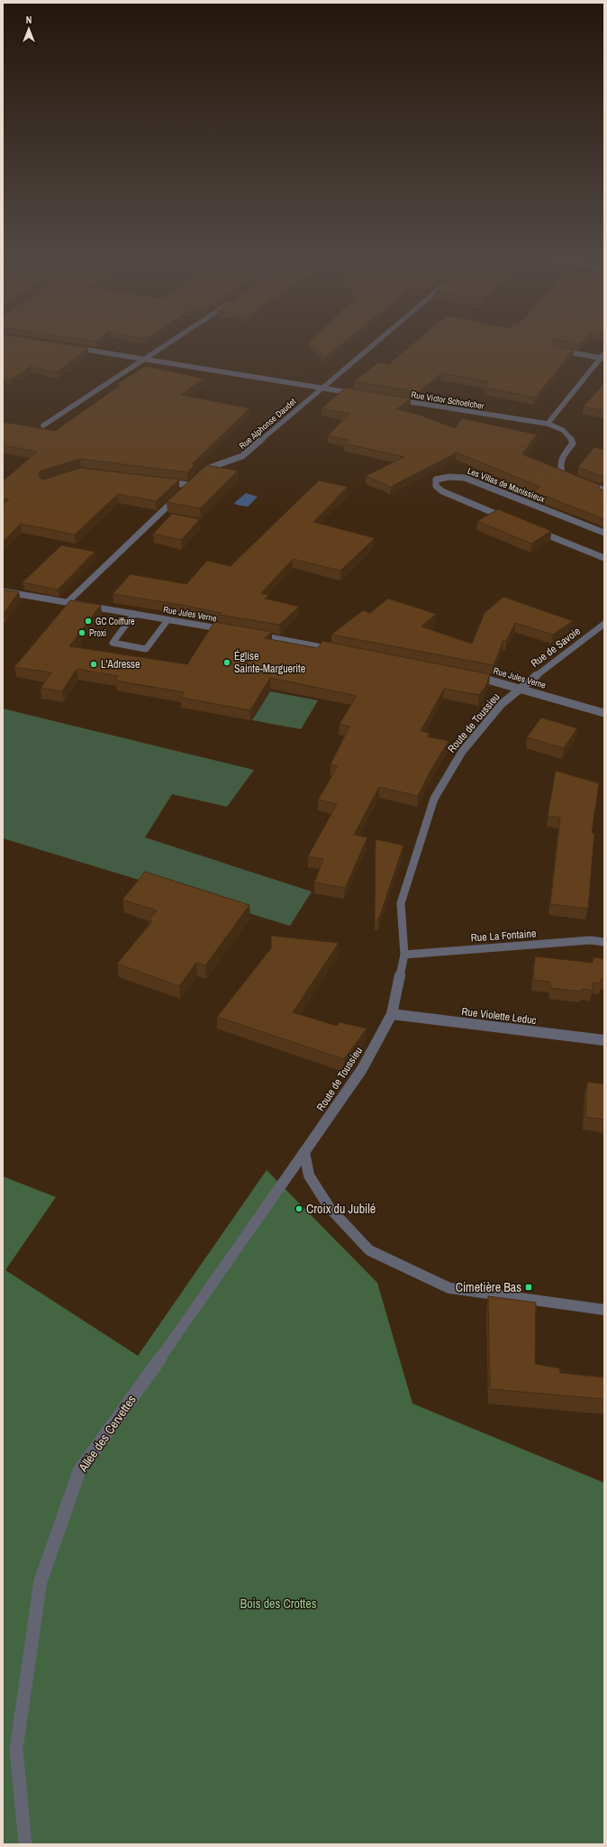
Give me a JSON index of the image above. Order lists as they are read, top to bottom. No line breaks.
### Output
{"streets":{"street":["Rue Victor Schoelcher","Rue Alphonse Daudet","Les Villas de Manissieux","Rue Jules Verne","Rue de Savoie","Route de Toussieu","Rue La Fontaine","Rue Violette Leduc","Allée des Cervettes"]},"crossings":[["Rue Alphonse Daudet","Rue Jules Verne"],["Rue Jules Verne","Rue de Savoie"],["Rue Jules Verne","Route de Toussieu"],["Rue de Savoie","Route de Toussieu"],["Route de Toussieu","Rue La Fontaine"],["Route de Toussieu","Rue Violette Leduc"],["Route de Toussieu","Allée des Cervettes"]],"parks":["Bois des Crottes"],"places":{"other":["GC Coiffure","Proxi","Église Sainte-Marguerite","L'Adresse","Croix du Jubilé"],"transit":["Cimetière Bas"]},"north":"top"}
